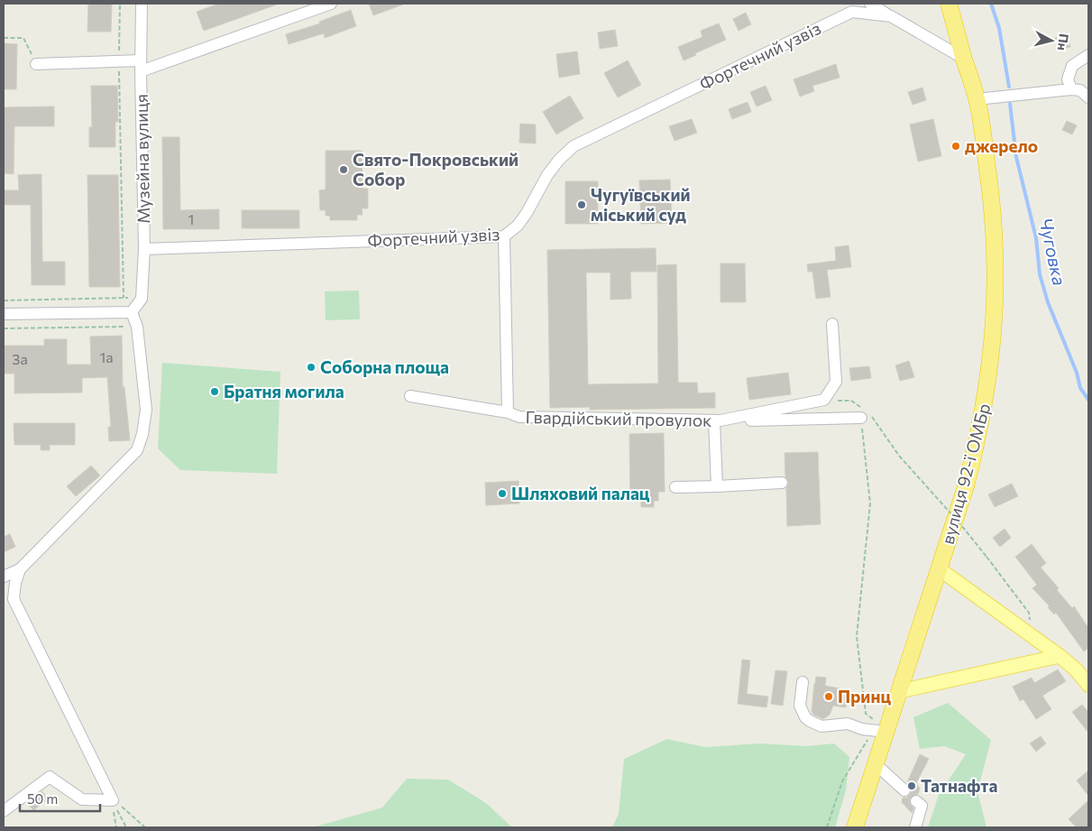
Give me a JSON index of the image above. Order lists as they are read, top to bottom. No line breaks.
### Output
{"streets":{"highway":["вулиця 92-ї ОМБр"],"street":["Фортечний узвіз","Музейна вулиця","Гвардійський провулок"]},"crossings":[["Фортечний узвіз","Музейна вулиця"],["Фортечний узвіз","Гвардійський провулок"],["Фортечний узвіз","вулиця 92-ї ОМБр"]],"water":["Чуговка"],"places":["джерело","Свято-Покровський Собор","Чугуївський міський суд","Соборна площа","Братня могила","Шляховий палац","Принц","Татнафта"],"house_numbers":["1","1а","3а"],"scale_bar":"50 m","north":"right"}
